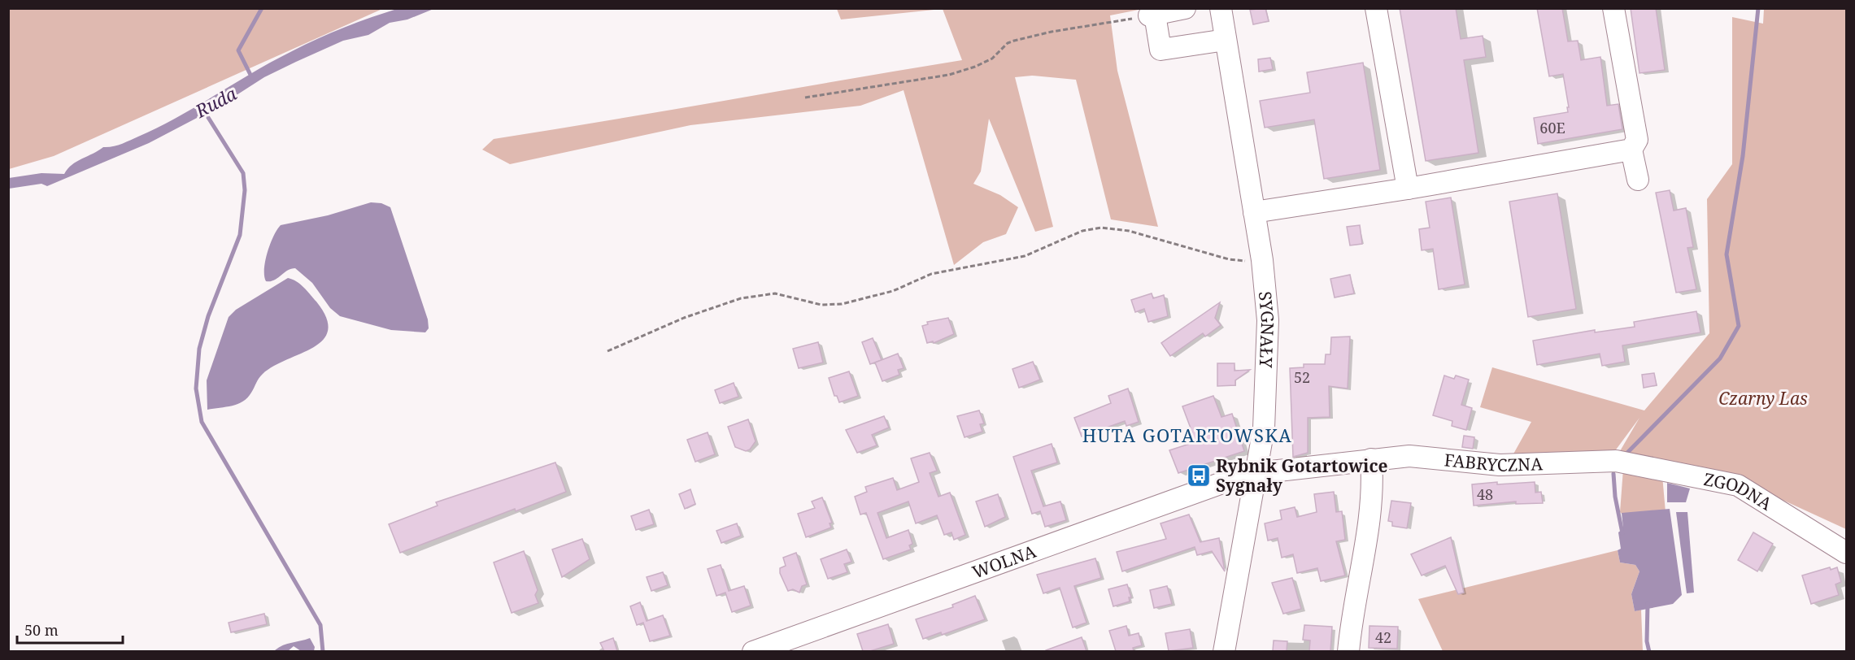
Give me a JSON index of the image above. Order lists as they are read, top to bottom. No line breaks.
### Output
{"streets":{"street":["SYGNAŁY","FABRYCZNA","ZGODNA","WOLNA"]},"crossings":[["SYGNAŁY","FABRYCZNA"],["SYGNAŁY","WOLNA"],["FABRYCZNA","ZGODNA"],["FABRYCZNA","WOLNA"]],"districts":["HUTA GOTARTOWSKA"],"water":["Ruda"],"parks":["Czarny Las"],"places":{"bus stop":["Rybnik Gotartowice Sygnały"]},"house_numbers":["60E","52","48","42"],"scale_bar":"50 m"}
